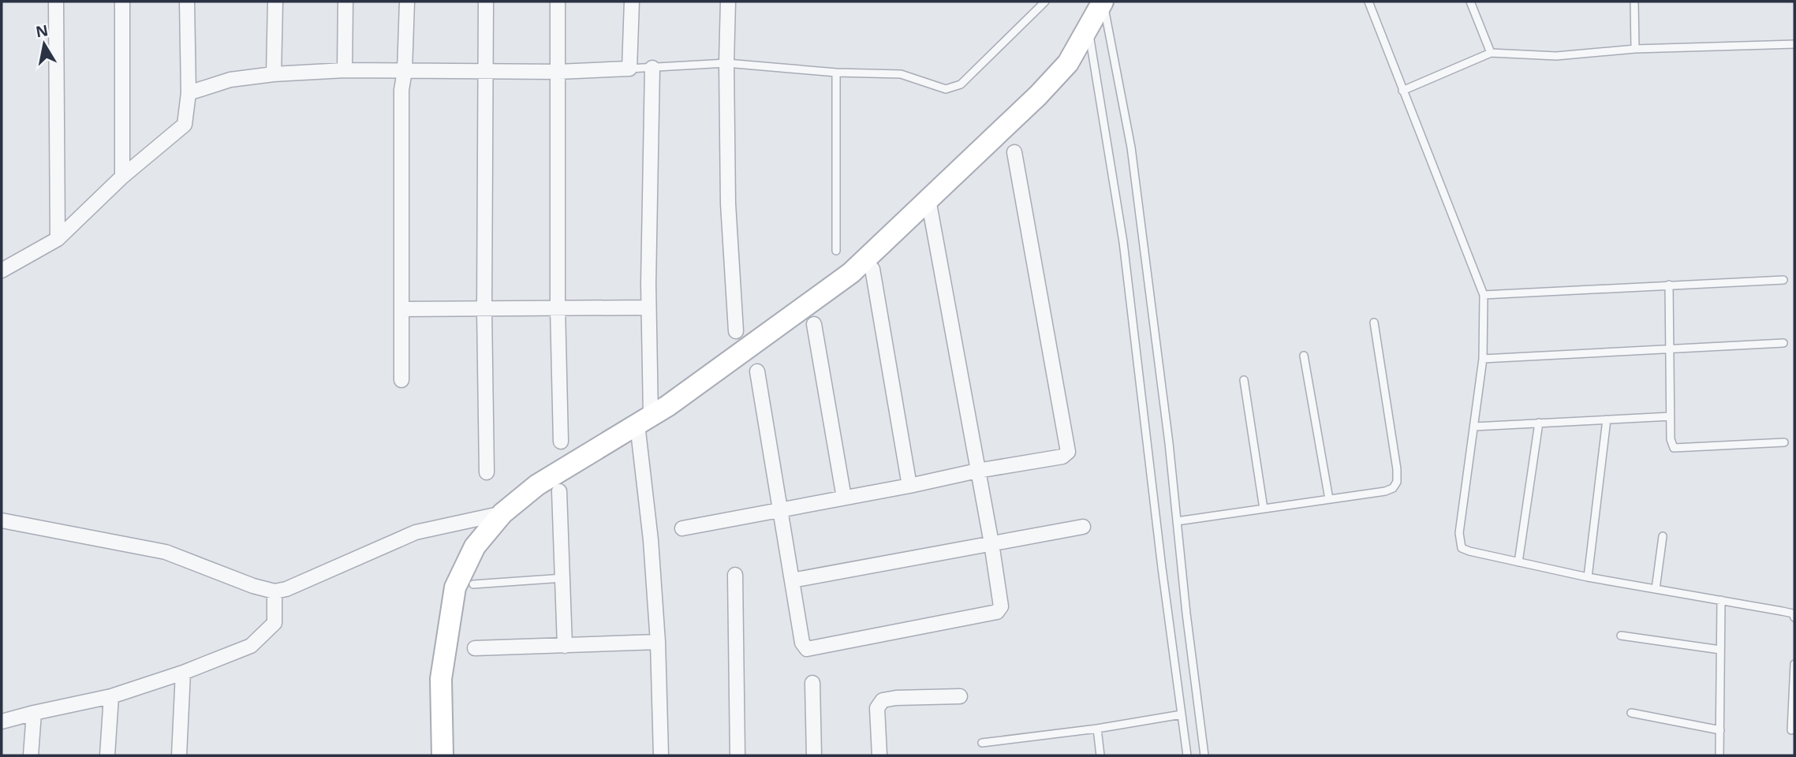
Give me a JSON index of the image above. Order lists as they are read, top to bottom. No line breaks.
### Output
{"north":"top"}
